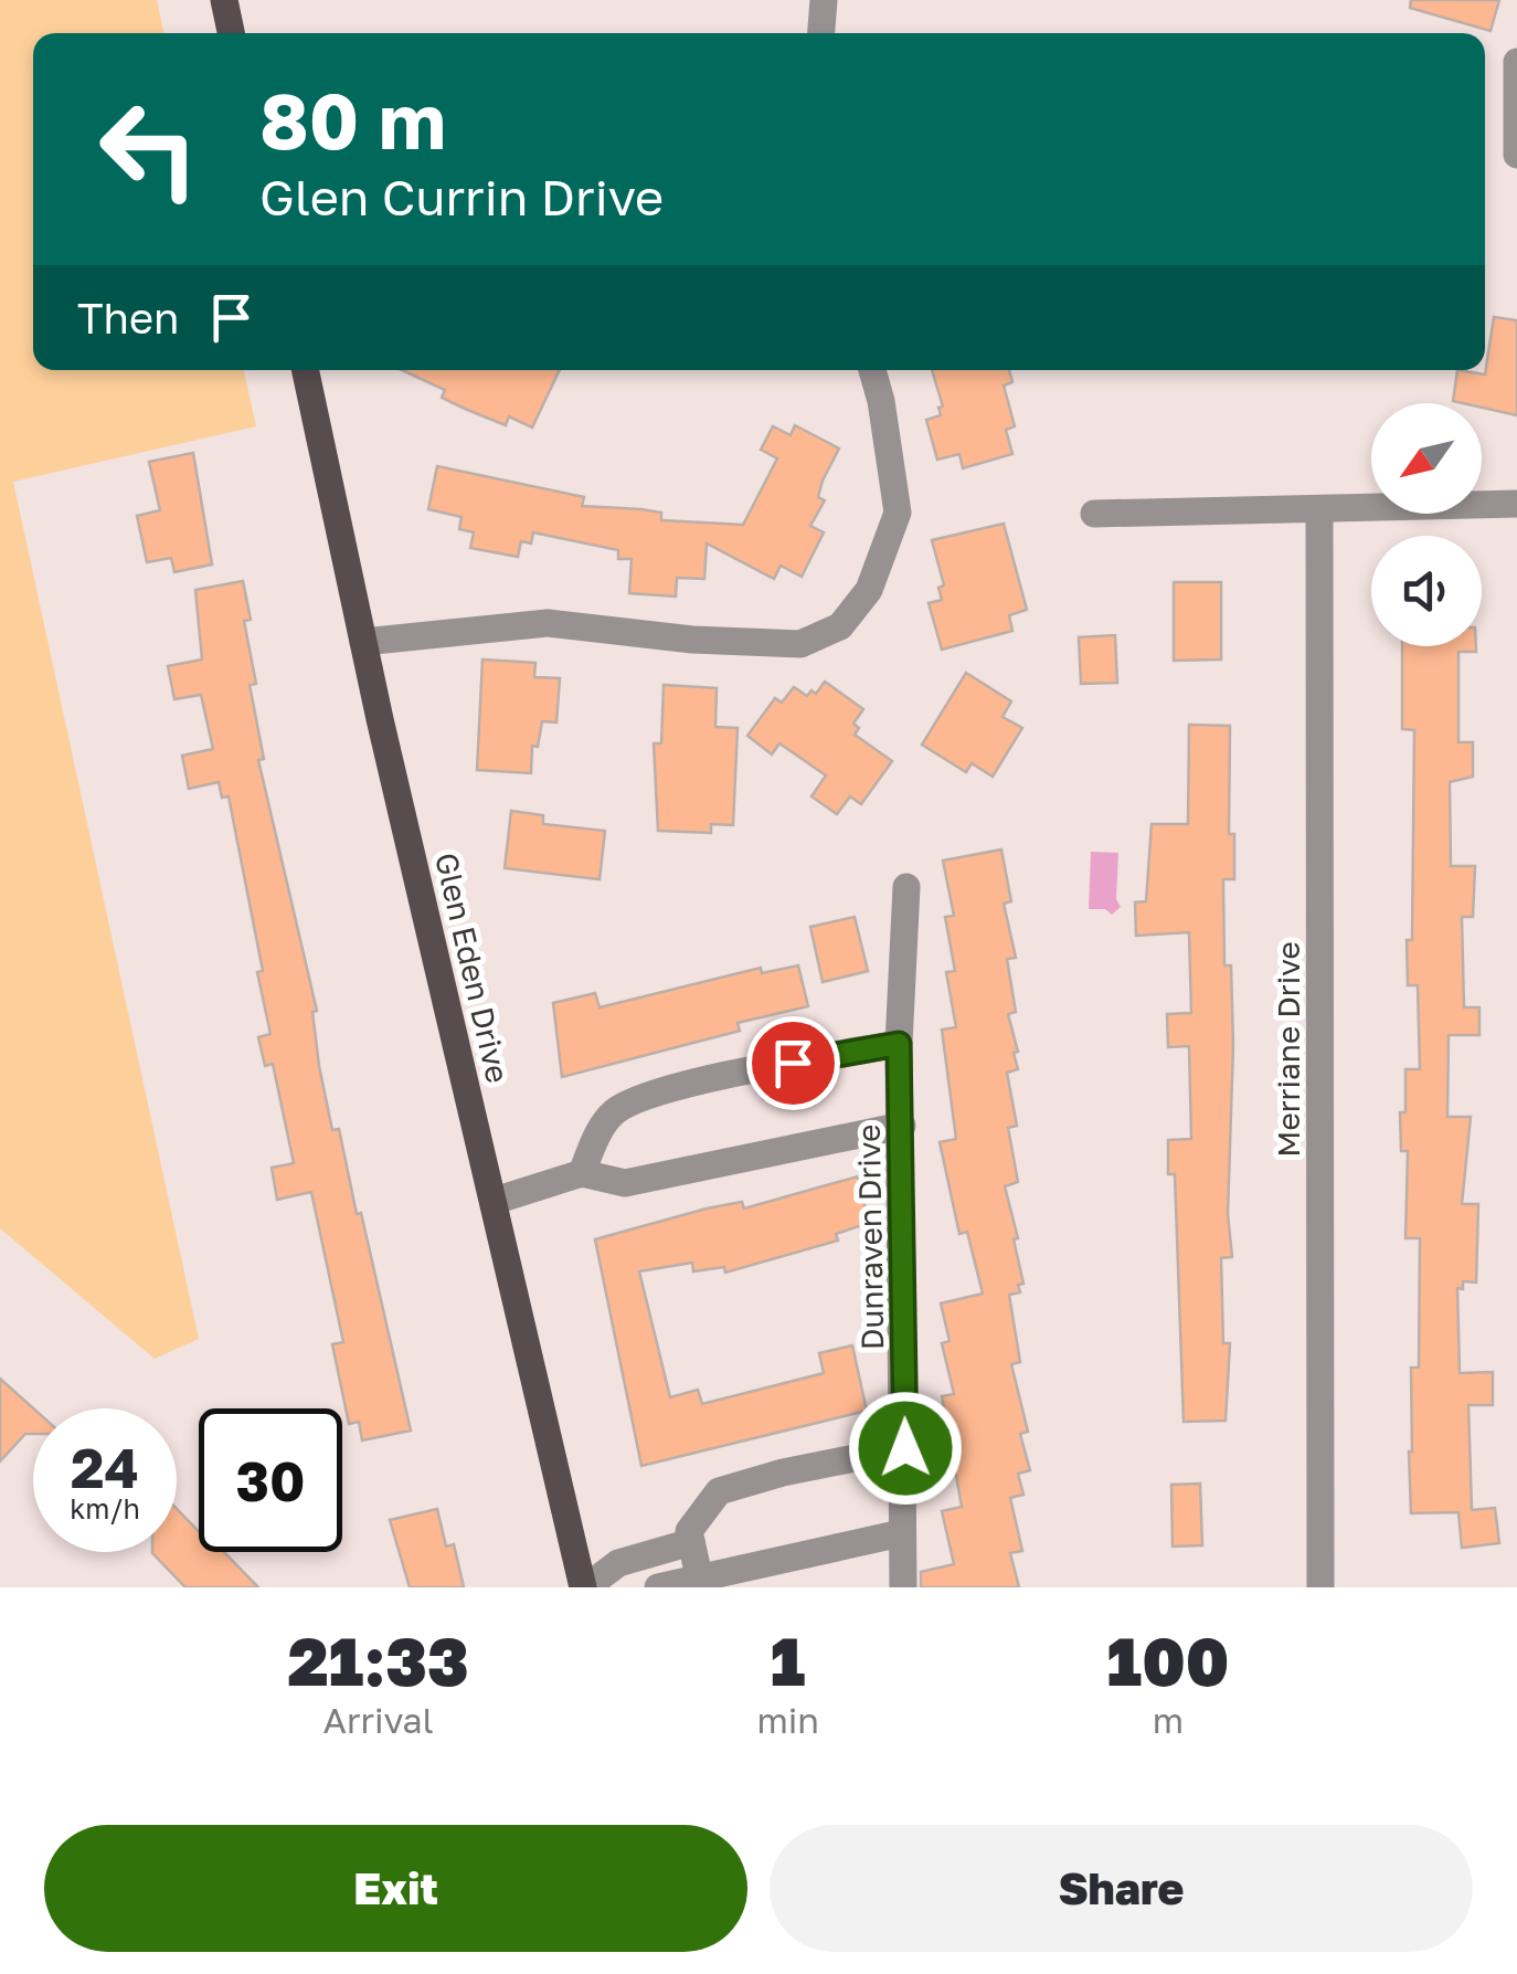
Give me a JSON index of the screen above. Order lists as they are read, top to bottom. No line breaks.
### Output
{"streets":{"main road":["Glen Eden Drive"],"street":["Merriane Drive","Dunraven Drive"]},"north":"bottom left","page":{"turn":["80 m","Glen Currin Drive"],"then":"Then","speed":"24 km/h","limit":"30","eta":["21:33","Arrival","1","min","100","m"],"buttons":["Exit","Share"]}}
